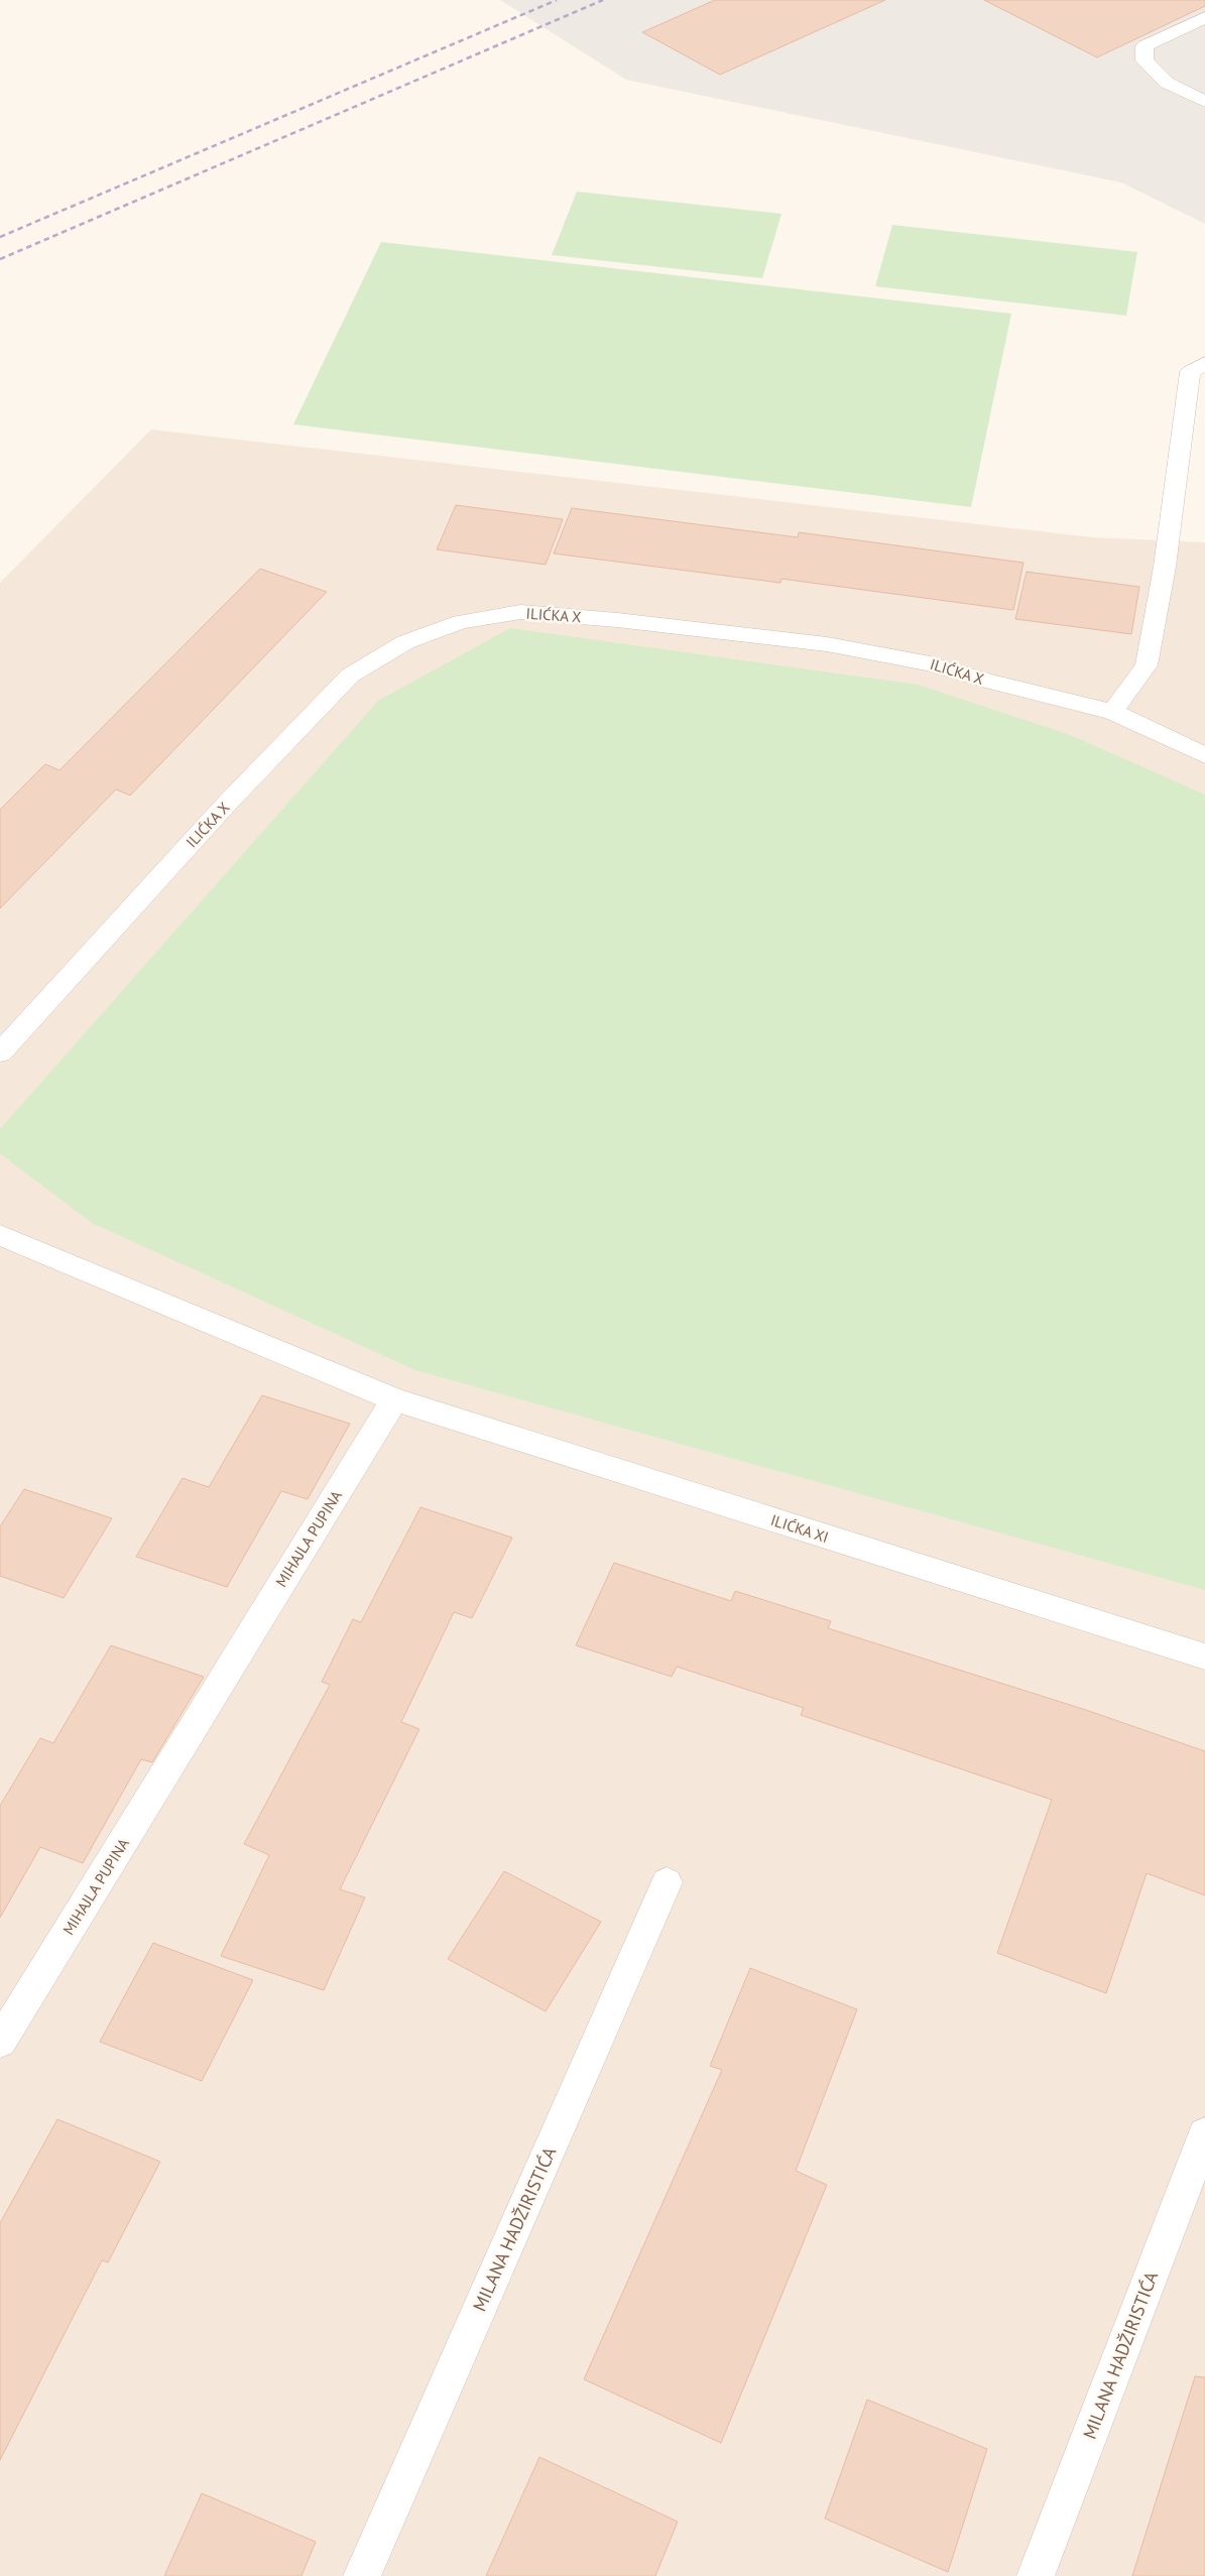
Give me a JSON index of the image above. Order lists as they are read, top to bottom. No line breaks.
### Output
{"streets":{"street":["ILIĆKA X","ILIĆKA XI","MIHAJLA PUPINA","MILANA HADŽIRISTIĆA"]},"crossings":[["ILIĆKA XI","MIHAJLA PUPINA"]]}
